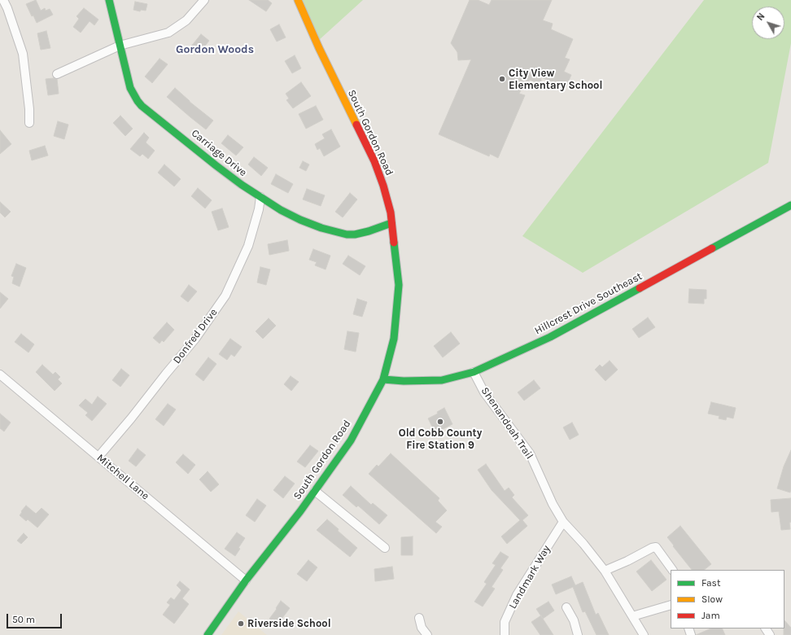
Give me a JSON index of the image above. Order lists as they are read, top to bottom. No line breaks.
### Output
{"streets":{"street":["South Gordon Road","Carriage Drive","Hillcrest Drive Southeast","Donfred Drive","Shenandoah Trail","Mitchell Lane","Landmark Way"]},"crossings":[["South Gordon Road","Carriage Drive"],["South Gordon Road","Hillcrest Drive Southeast"],["South Gordon Road","Mitchell Lane"],["Carriage Drive","Donfred Drive"],["Hillcrest Drive Southeast","Shenandoah Trail"],["Donfred Drive","Mitchell Lane"],["Shenandoah Trail","Landmark Way"]],"districts":["Gordon Woods"],"places":["City View Elementary School","Old Cobb County Fire Station 9","Riverside School"],"legend":["Fast","Slow","Jam"],"scale_bar":"50 m","north":"top left"}
